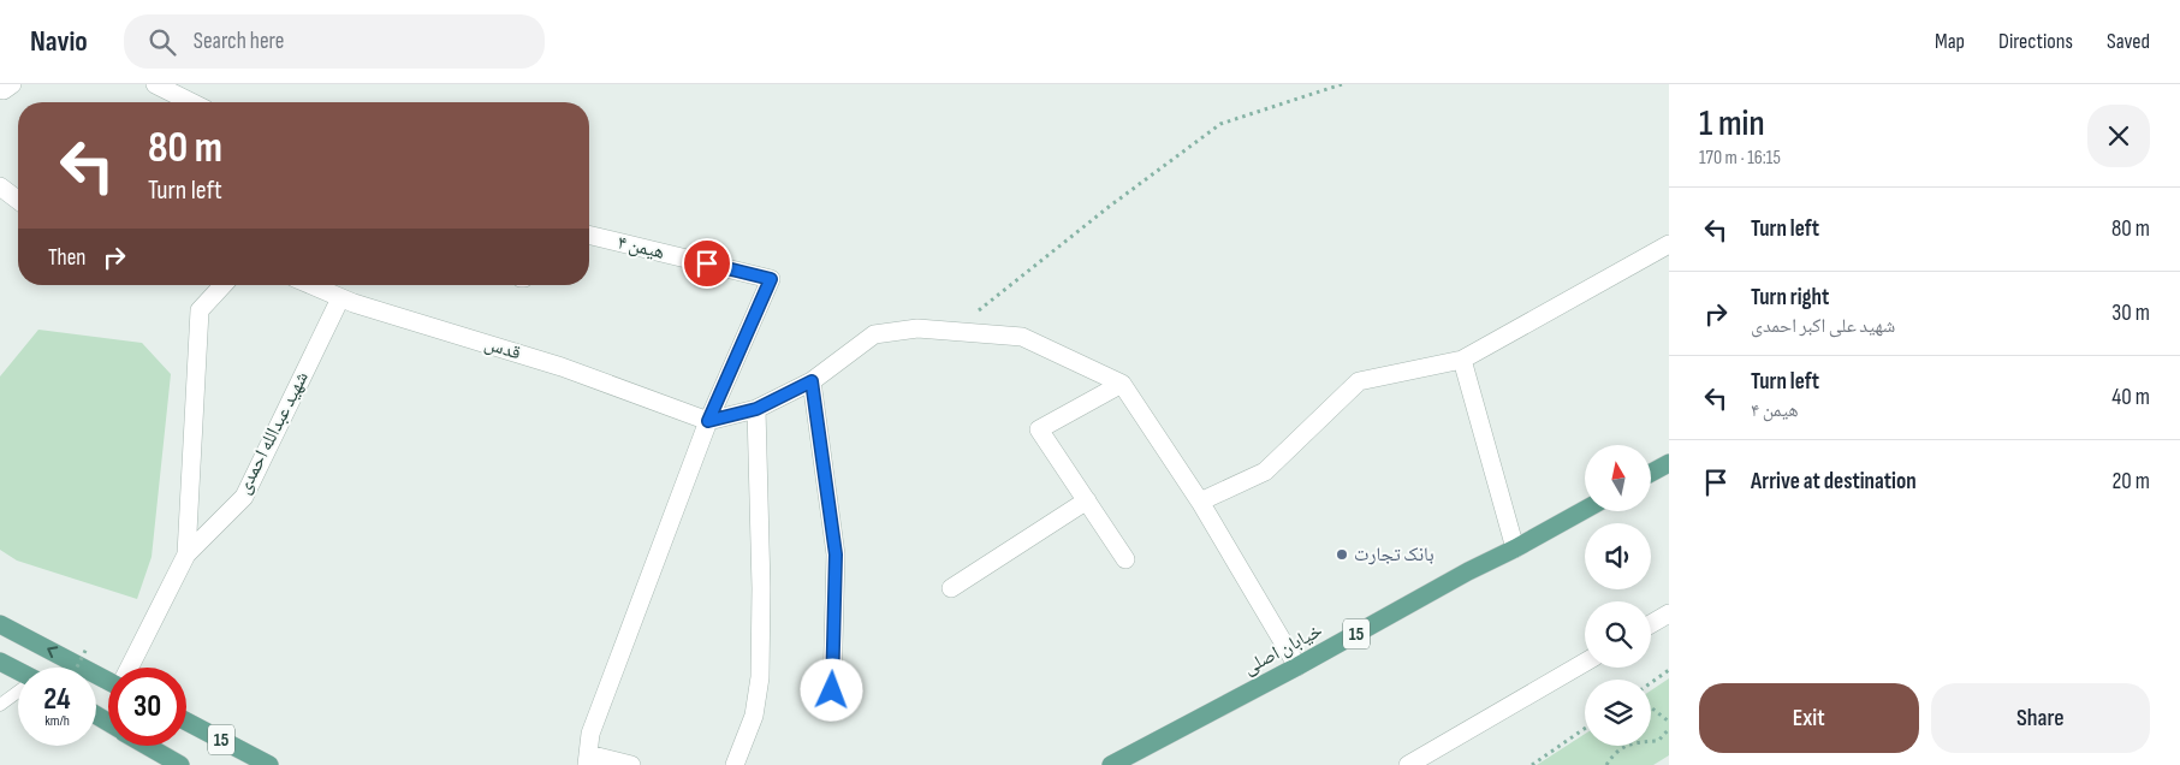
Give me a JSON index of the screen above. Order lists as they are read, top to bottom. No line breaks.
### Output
{"streets":{"main road":["15","خیابان اصلی"],"street":["هیمن ۴","قدس","شهید عبدالله احمدی"]},"crossings":[["هیمن ۴","قدس"],["قدس","شهید عبدالله احمدی"]],"places":["بانک تجارت"],"north":"top","page":{"header":"Navio","search":"Search here","nav":["Map","Directions","Saved"],"heading":["1 min","170 m · 16:15"],"turn":["80 m","Turn left"],"list":[{"name":"Turn left","value":"80 m"},{"name":"Turn right","note":"شهید علی اکبر احمدی","value":"30 m"},{"name":"Turn left","note":"هیمن ۴","value":"40 m"},{"name":"Arrive at destination","value":"20 m"}],"then":"Then","speed":"24 km/h","limit":"30","buttons":["Exit","Share"]}}
